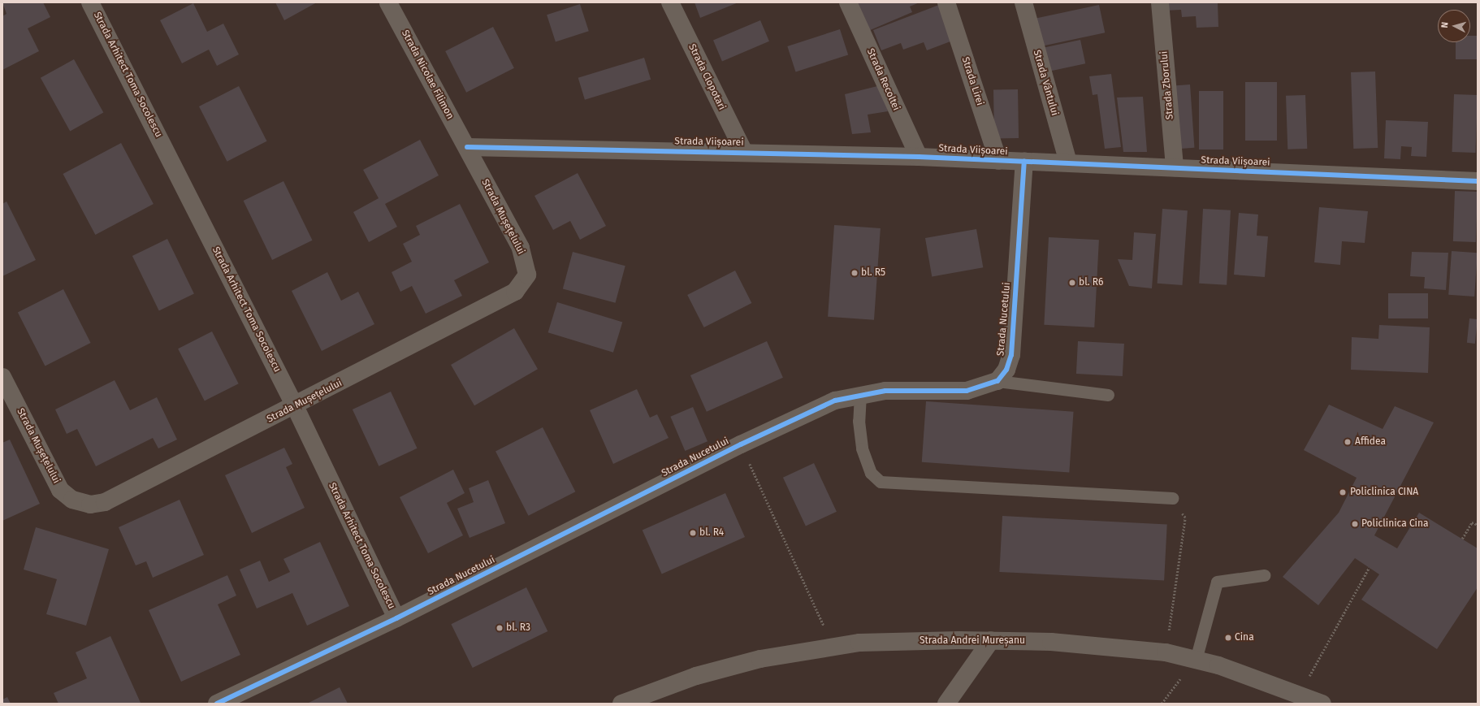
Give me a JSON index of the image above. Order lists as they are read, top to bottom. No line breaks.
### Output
{"streets":{"street":["Strada Arhitect Toma Socolescu","Strada Nicolae Filimon","Strada Clopotari","Strada Recoltei","Strada Lirei","Strada Vântului","Strada Zborului","Strada Viișoarei","Strada Mușețelului","Strada Nucetului","Strada Andrei Mureșanu"]},"crossings":[["Strada Arhitect Toma Socolescu","Strada Mușețelului"],["Strada Arhitect Toma Socolescu","Strada Nucetului"],["Strada Nicolae Filimon","Strada Viișoarei"],["Strada Nicolae Filimon","Strada Mușețelului"],["Strada Clopotari","Strada Viișoarei"],["Strada Recoltei","Strada Viișoarei"],["Strada Lirei","Strada Viișoarei"],["Strada Vântului","Strada Viișoarei"],["Strada Zborului","Strada Viișoarei"],["Strada Viișoarei","Strada Mușețelului"],["Strada Viișoarei","Strada Nucetului"]],"places":["bl. R5","bl. R6","Affidea","Policlinica CINA","Policlinica Cina","bl. R4","bl. R3","Cina"],"north":"left"}
